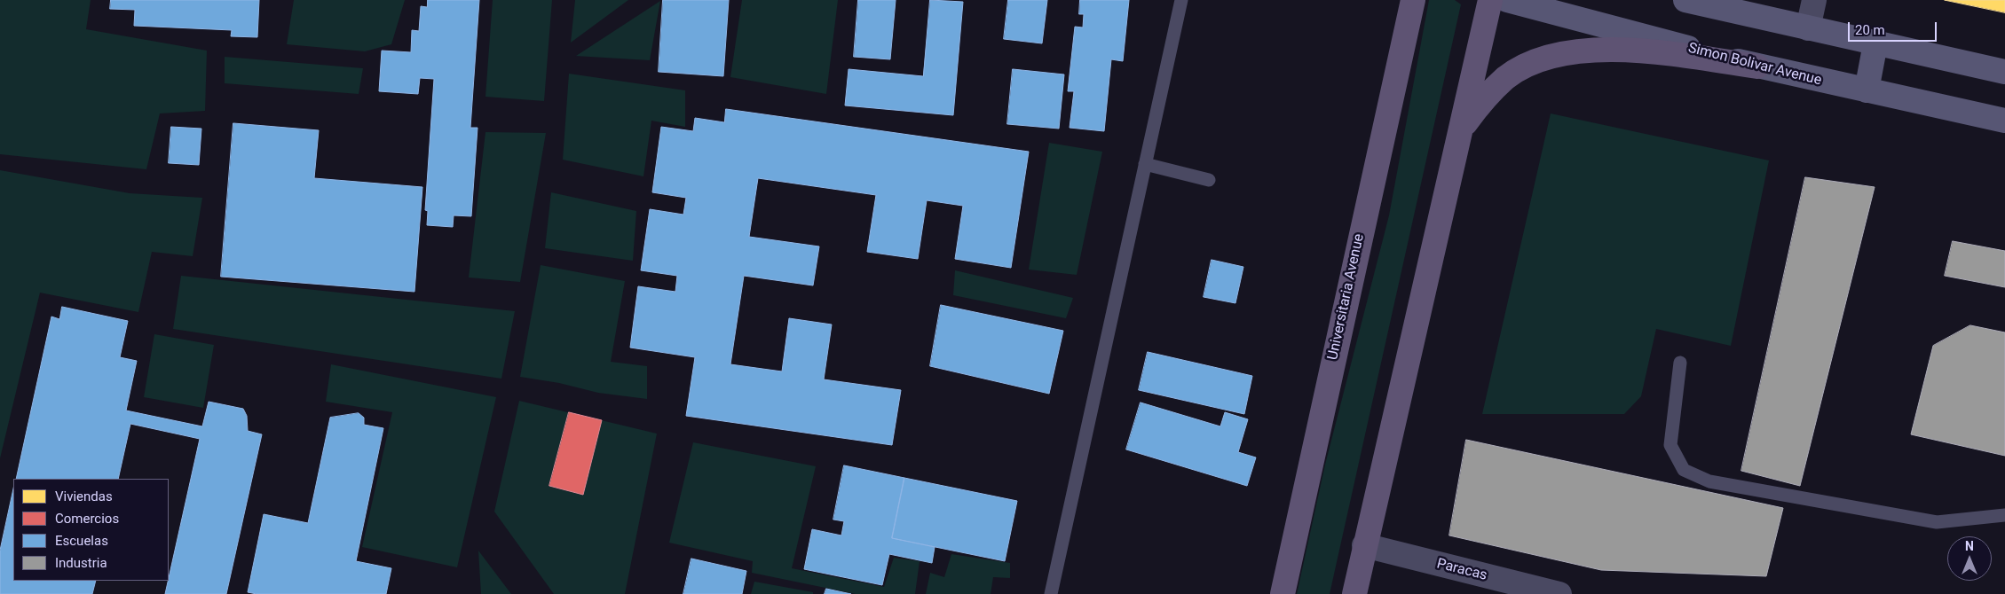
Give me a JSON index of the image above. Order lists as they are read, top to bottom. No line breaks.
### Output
{"streets":{"main road":["Simon Bolivar Avenue","Universitaria Avenue"],"street":["Paracas"]},"legend":["Viviendas","Comercios","Escuelas","Industria"],"scale_bar":"20 m","north":"top"}
